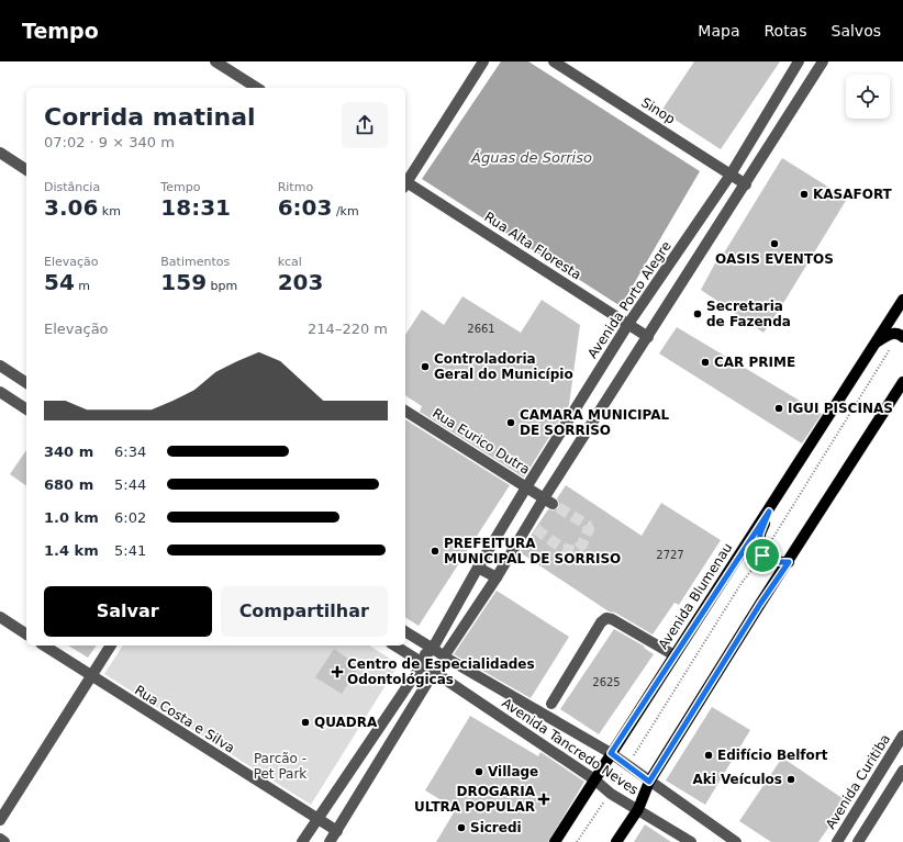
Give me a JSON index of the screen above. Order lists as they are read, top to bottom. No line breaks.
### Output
{"streets":{"main road":["Avenida Blumenau"],"street":["Sinop","Rua Alta Floresta","Avenida Porto Alegre","Rua Eurico Dutra","Rua Costa e Silva","Avenida Tancredo Neves","Avenida Curitiba"]},"crossings":[["Sinop","Avenida Porto Alegre"],["Rua Alta Floresta","Avenida Porto Alegre"],["Avenida Porto Alegre","Rua Eurico Dutra"],["Avenida Porto Alegre","Rua Costa e Silva"],["Avenida Porto Alegre","Avenida Tancredo Neves"],["Avenida Blumenau","Avenida Tancredo Neves"]],"water":["Águas de Sorriso"],"parks":["Parcão - Pet Park"],"places":{"other":["KASAFORT","OASIS EVENTOS","Secretaria de Fazenda","CAR PRIME","Controladoria Geral do Município","IGUI PISCINAS","CAMARA MUNICIPAL DE SORRISO","PREFEITURA MUNICIPAL DE SORRISO","QUADRA","Edifício Belfort","Village","Aki Veículos","Sicredi"],"health":["Centro de Especialidades Odontológicas","DROGARIA ULTRA POPULAR"]},"house_numbers":["2661","2727","2625"],"page":{"header":"Tempo","nav":["Mapa","Rotas","Salvos"],"heading":["Corrida matinal","07:02 · 9 × 340 m"],"stats":[["Distância","3.06 km"],["Tempo","18:31"],["Ritmo","6:03 /km"],["Elevação","54 m"],["Batimentos","159 bpm"],["kcal","203"]],"chart":["Elevação","214–220 m"],"list":[{"name":"340 m","note":"6:34"},{"name":"680 m","note":"5:44"},{"name":"1.0 km","note":"6:02"},{"name":"1.4 km","note":"5:41"}],"buttons":["Salvar","Compartilhar"]}}
